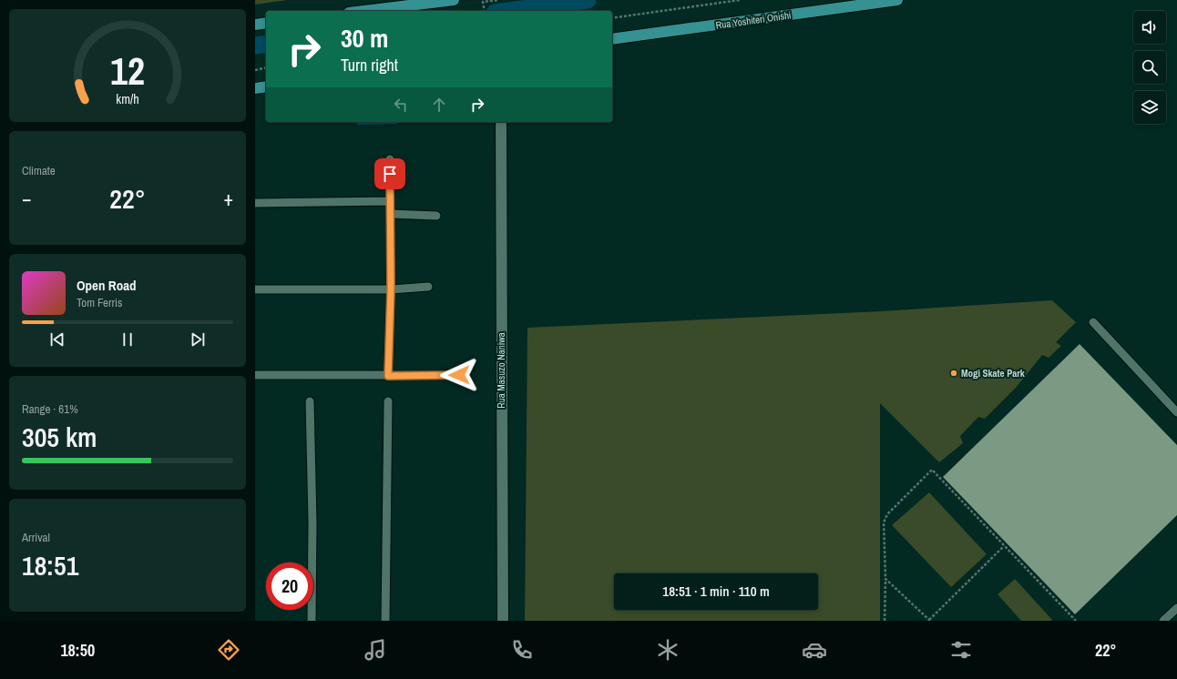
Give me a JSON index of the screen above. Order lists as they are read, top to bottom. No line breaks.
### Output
{"streets":{"main road":["Rua Yoshiteri Onishi"],"street":["Rua Masuzo Naniwa"]},"places":["Mogi Skate Park"],"page":{"turn":["30 m","Turn right"],"tile":["Climate",["Range · 61%","305 km"],["Arrival","18:51"]],"heat":["−","22°","+"],"song":["Open Road","Tom Ferris"],"limit":"20","trip":"18:51 · 1 min · 110 m","tabs":["18:50","22°"],"gauge":["12","km/h"]}}
